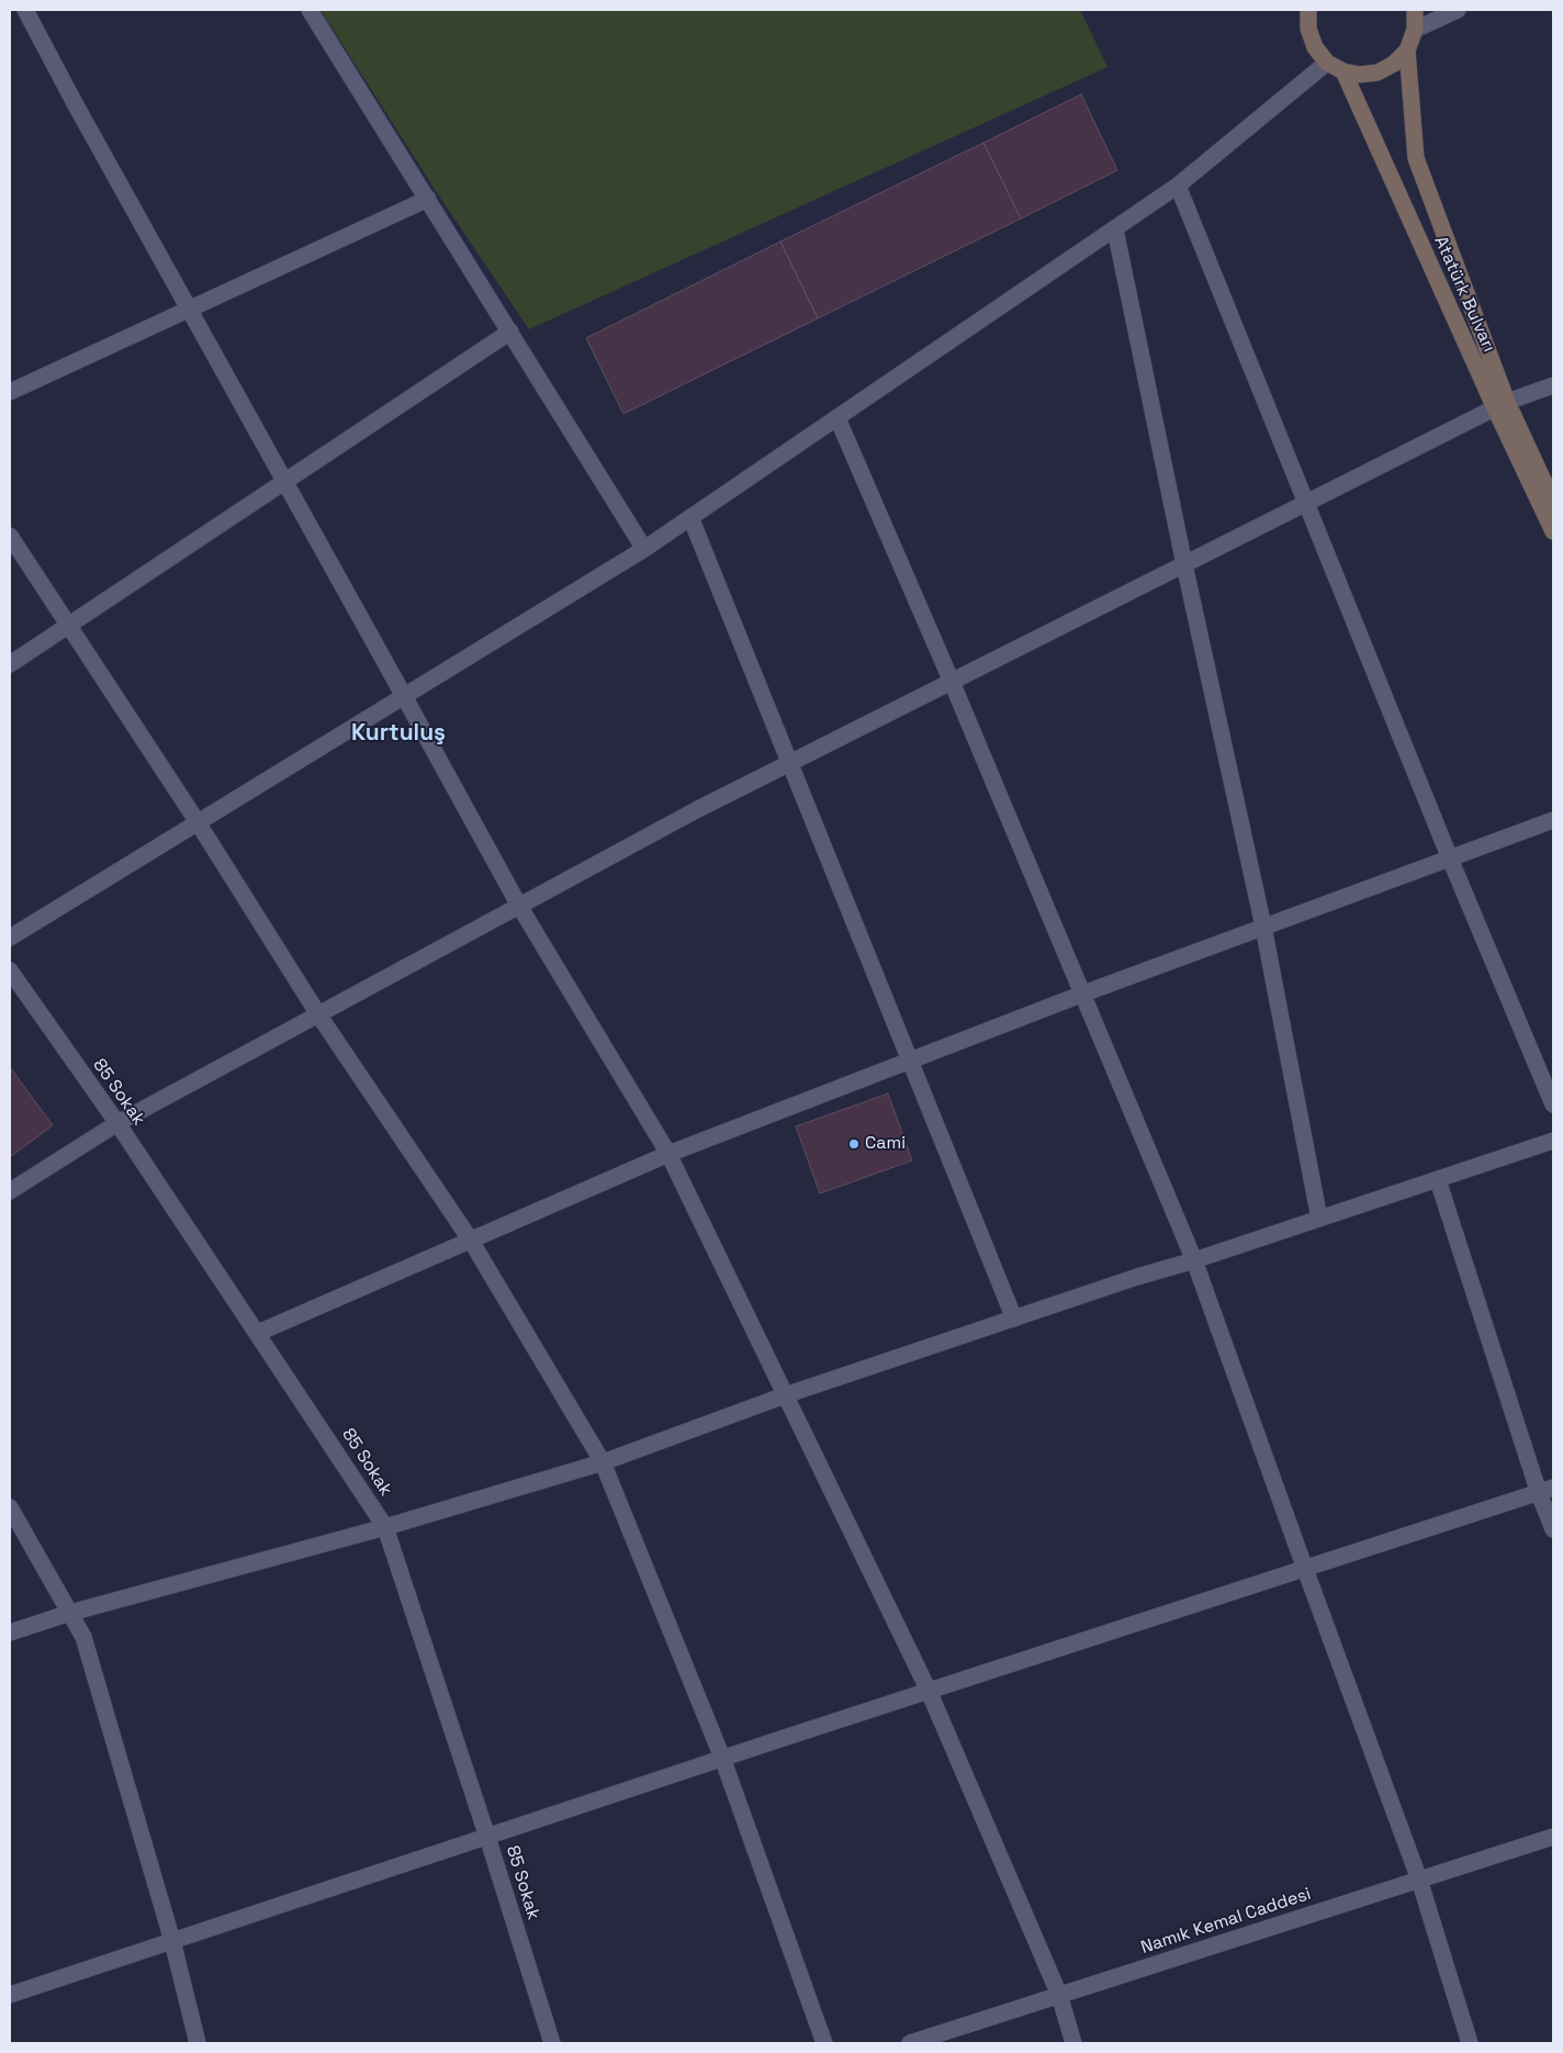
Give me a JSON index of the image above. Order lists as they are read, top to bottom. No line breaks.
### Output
{"streets":{"main road":["Atatürk Bulvarı"],"street":["85 Sokak","Namık Kemal Caddesi"]},"districts":["Kurtuluş"],"places":["Cami"]}
